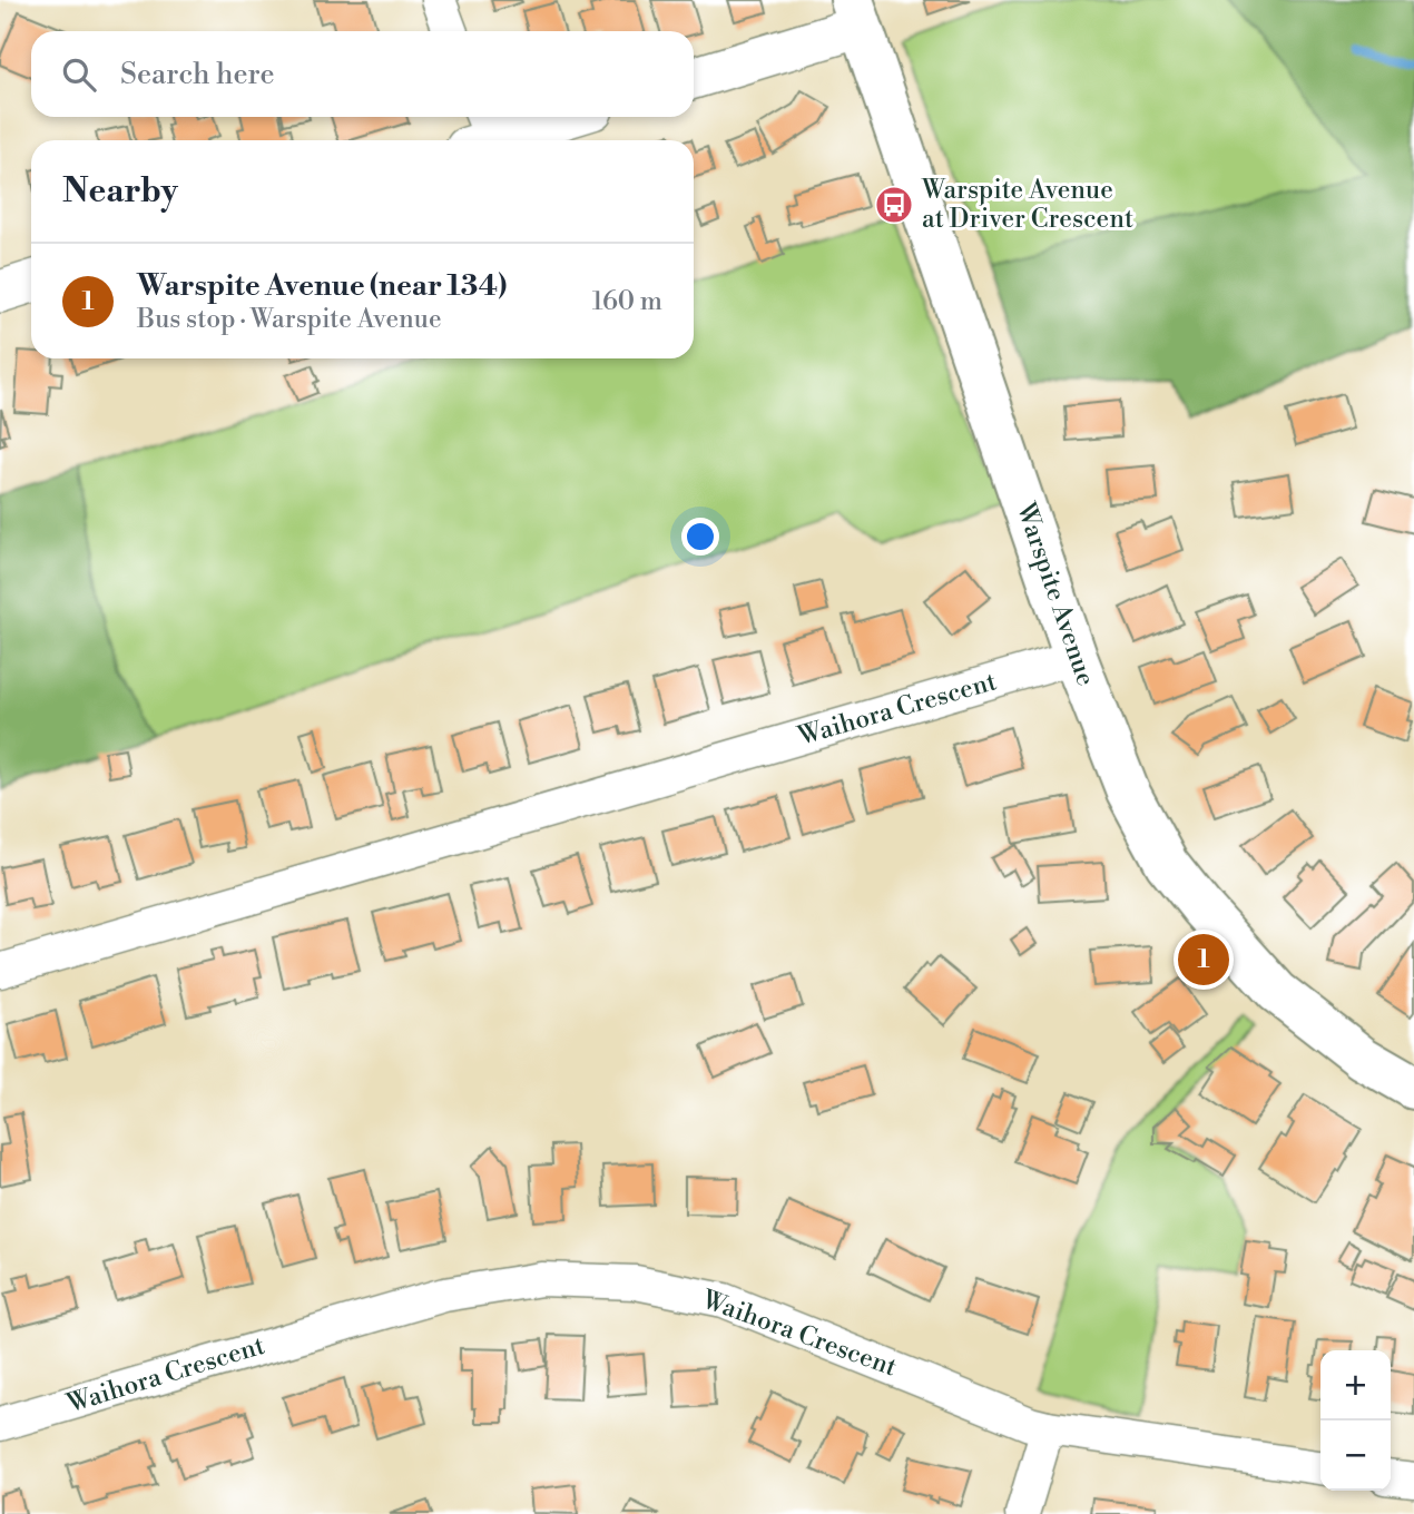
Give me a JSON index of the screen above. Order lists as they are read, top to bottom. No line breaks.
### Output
{"streets":{"main road":["Warspite Avenue"],"street":["Waihora Crescent"]},"crossings":[["Warspite Avenue","Waihora Crescent"]],"places":{"bus stop":["Warspite Avenue at Driver Crescent"]},"page":{"search":"Search here","heading":"Nearby","list":[{"mark":"1","name":"Warspite Avenue (near 134)","note":"Bus stop · Warspite Avenue","value":"160 m"}],"pins":"1","map_buttons":["+","−"]}}
